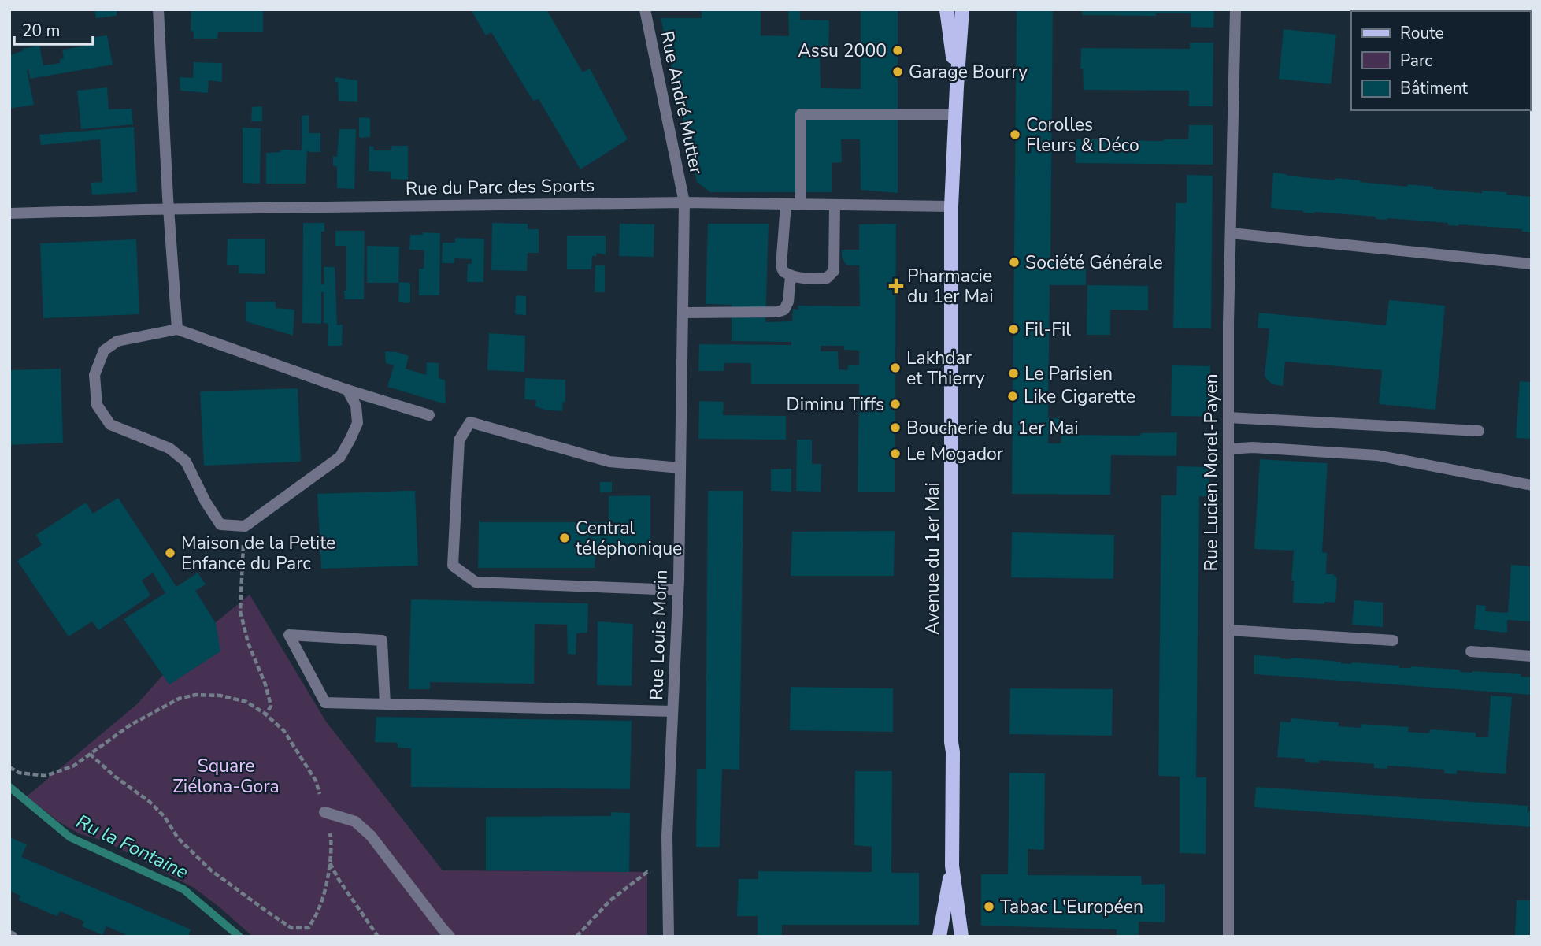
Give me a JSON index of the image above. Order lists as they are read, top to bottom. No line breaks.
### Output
{"streets":{"main road":["Avenue du 1er Mai"],"street":["Rue André Mutter","Rue du Parc des Sports","Rue Lucien Morel-Payen","Rue Louis Morin"]},"crossings":[["Rue André Mutter","Rue du Parc des Sports"],["Rue André Mutter","Rue Louis Morin"],["Rue du Parc des Sports","Avenue du 1er Mai"],["Rue du Parc des Sports","Rue Louis Morin"]],"water":["Ru la Fontaine"],"parks":["Square Ziélona-Gora"],"places":{"other":["Assu 2000","Garage Bourry","Corolles Fleurs & Déco","Société Générale","Fil-Fil","Lakhdar et Thierry","Le Parisien","Like Cigarette","Diminu Tiffs","Boucherie du 1er Mai","Le Mogador","Central téléphonique","Maison de la Petite Enfance du Parc","Tabac L'Européen"],"health":["Pharmacie du 1er Mai"]},"legend":["Route","Parc","Bâtiment"],"scale_bar":"20 m"}
